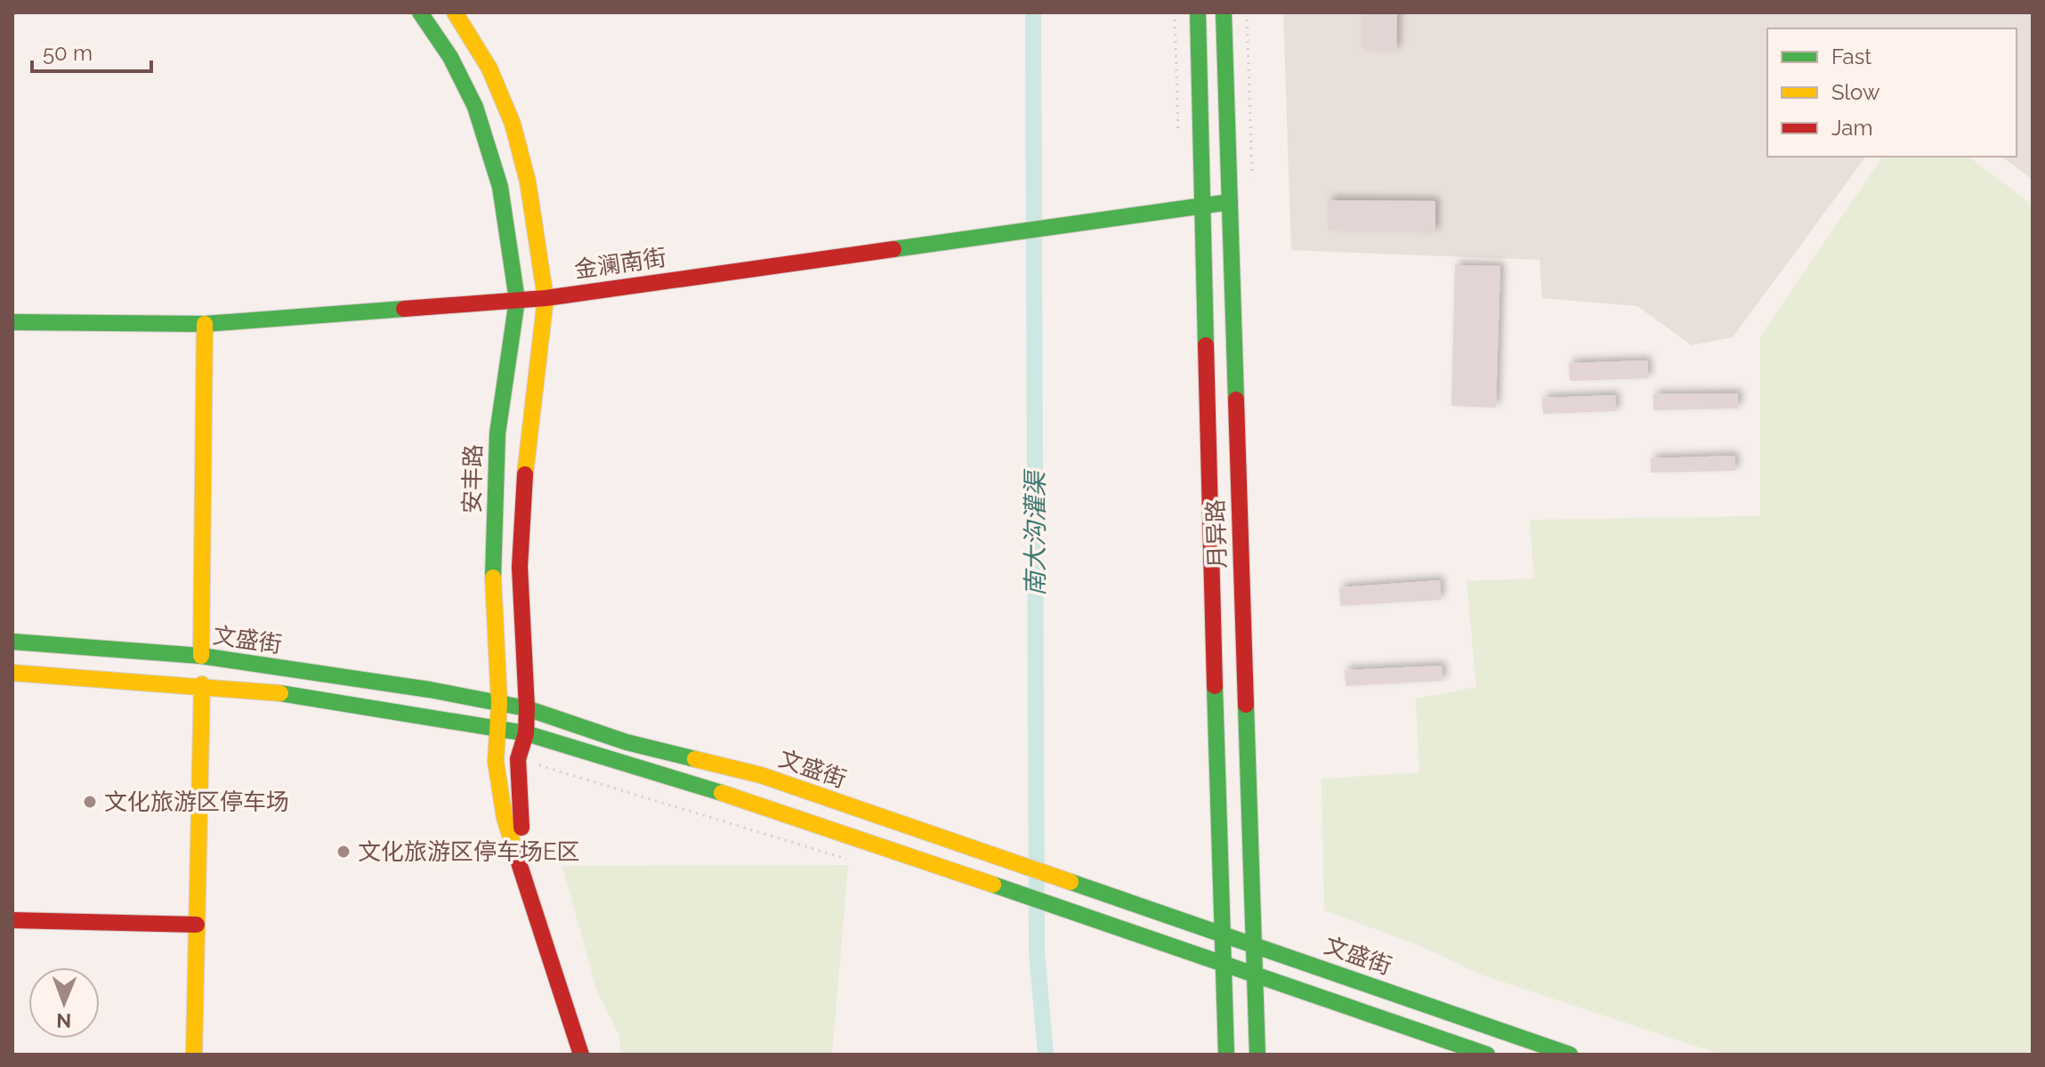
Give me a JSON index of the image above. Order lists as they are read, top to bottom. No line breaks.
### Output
{"streets":{"main road":["金澜南街","安丰路","月异路","文盛街"]},"crossings":[["金澜南街","安丰路"],["金澜南街","月异路"],["安丰路","文盛街"],["月异路","文盛街"]],"water":["南大沟灌渠"],"places":["文化旅游区停车场","文化旅游区停车场E区"],"legend":["Fast","Slow","Jam"],"scale_bar":"50 m","north":"bottom"}
